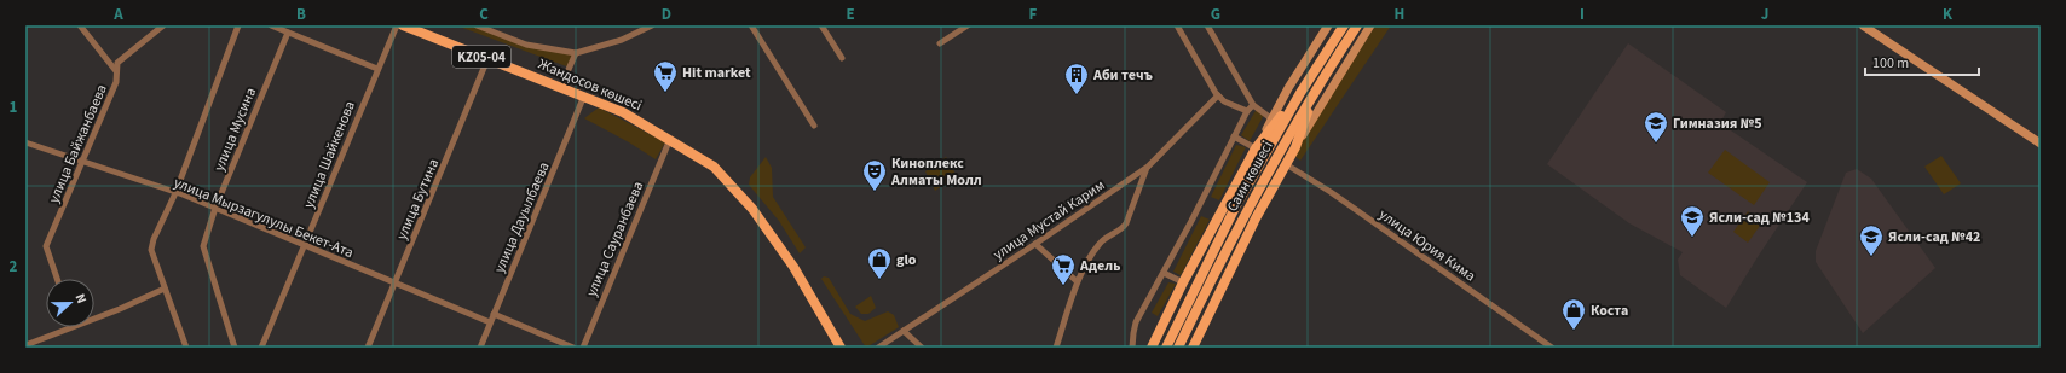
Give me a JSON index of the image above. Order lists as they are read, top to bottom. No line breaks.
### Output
{"streets":{"main road":["KZ05-04","Жандосов көшесі","Саин көшесі"],"street":["улица Мусина","улица Байжанбаева","улица Шайкенова","улица Бутина","улица Мырзагулулы Бекет-Ата","улица Дауылбаева","улица Мустай Карим","улица Сауранбаева","улица Юрия Кима"]},"crossings":[["Жандосов көшесі","улица Бутина"],["Жандосов көшесі","улица Дауылбаева"],["Жандосов көшесі","улица Сауранбаева"],["улица Мусина","улица Мырзагулулы Бекет-Ата"],["улица Байжанбаева","улица Мырзагулулы Бекет-Ата"],["улица Шайкенова","улица Мырзагулулы Бекет-Ата"],["Саин көшесі","улица Юрия Кима"],["улица Бутина","улица Мырзагулулы Бекет-Ата"],["улица Мырзагулулы Бекет-Ата","улица Дауылбаева"]],"places":{"supermarket":["Hit market","Адель"],"building":["Аби течъ"],"school or university":["Гимназия №5","Ясли-сад №134","Ясли-сад №42"],"theatre":["Киноплекс Алматы Молл"],"shop":["glo","Коста"]},"scale_bar":"100 m","north":"right","grid":{"columns":["A","B","C","D","E","F","G","H","I","J","K"],"rows":["1","2"]}}
